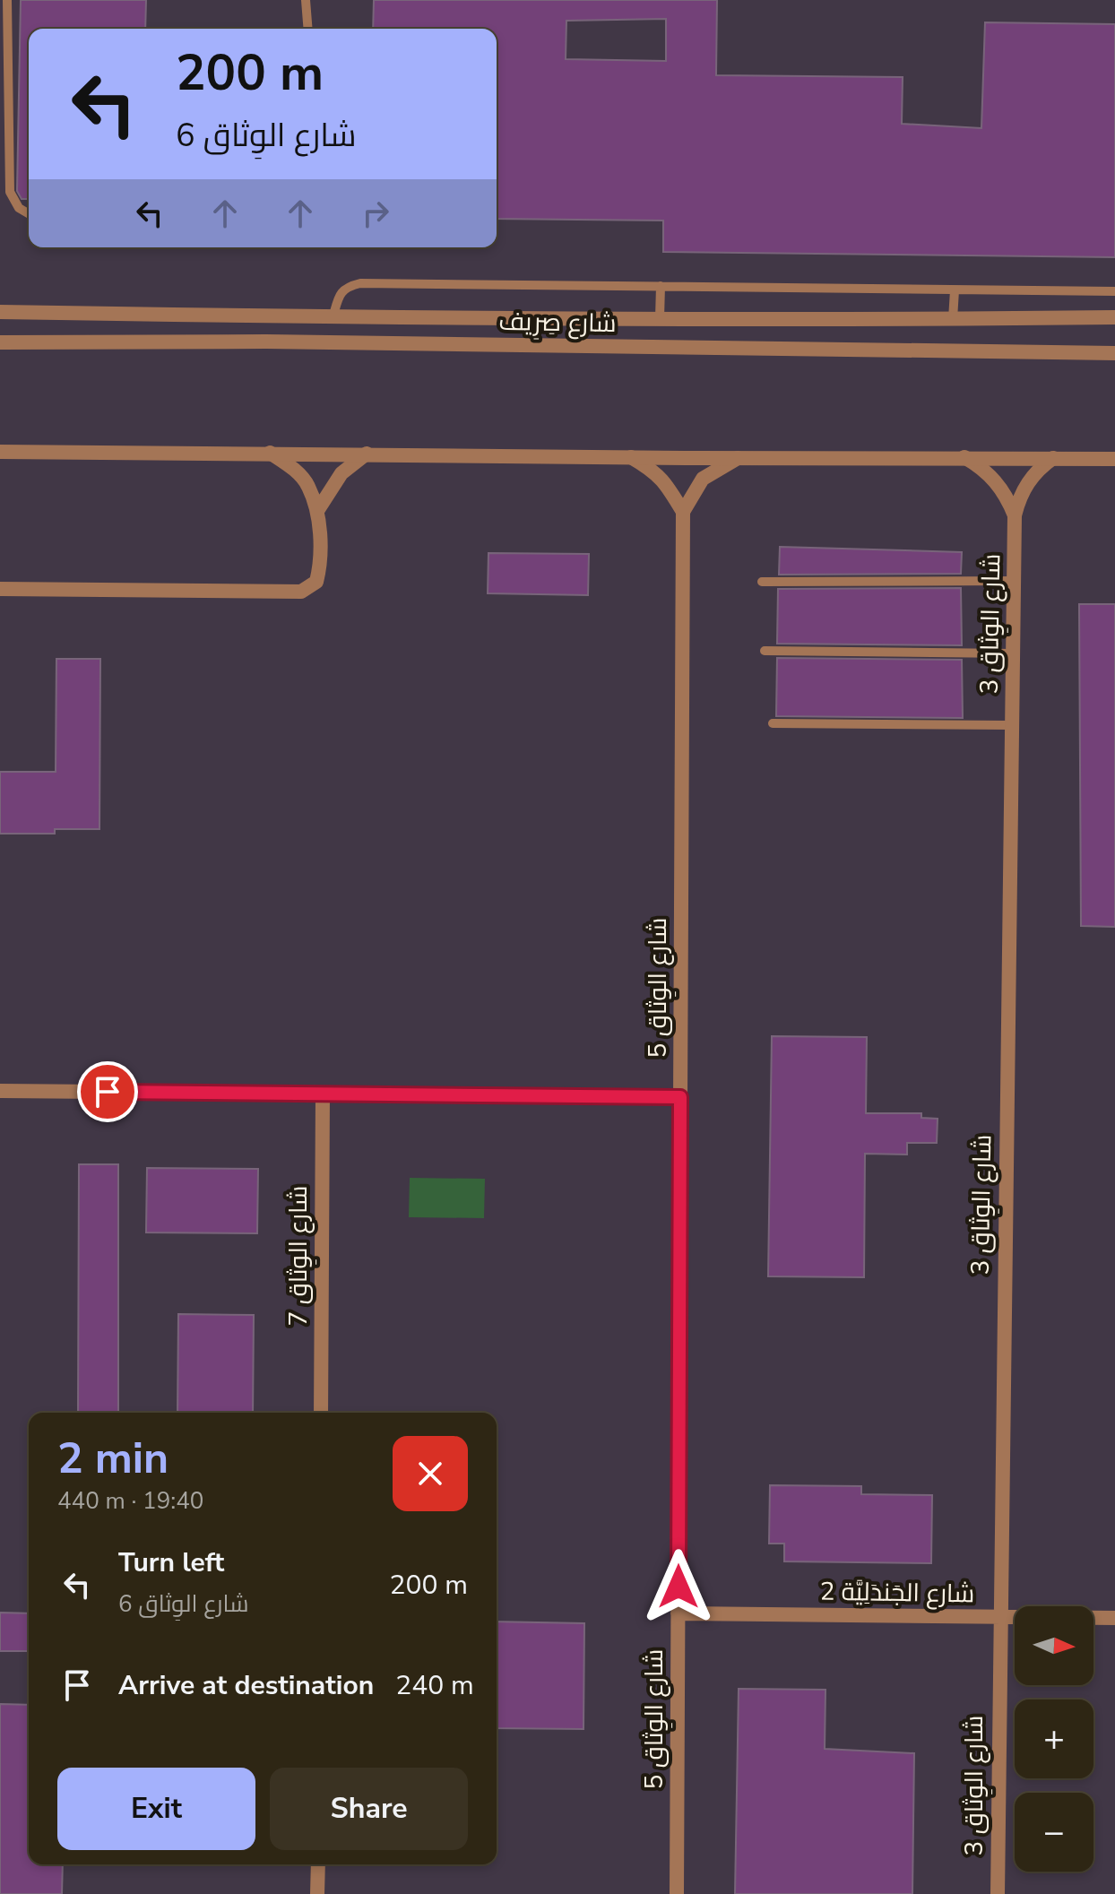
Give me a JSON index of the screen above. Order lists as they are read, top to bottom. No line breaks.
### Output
{"streets":{"street":["شارع صِرِيف","شارع الوِثاق 3","شارع الوِثاق 5","شارع الوِثاق 7","شارع الجَندَلِيَّة 2"]},"crossings":[["شارع الوِثاق 3","شارع الجَندَلِيَّة 2"],["شارع الوِثاق 5","شارع الجَندَلِيَّة 2"]],"north":"right","page":{"turn":["200 m","شارع الوِثاق 6"],"heading":["2 min","440 m · 19:40"],"list":[{"name":"Turn left","note":"شارع الوِثاق 6","value":"200 m"},{"name":"Arrive at destination","value":"240 m"}],"map_buttons":["+","−"],"buttons":["Exit","Share"]}}
